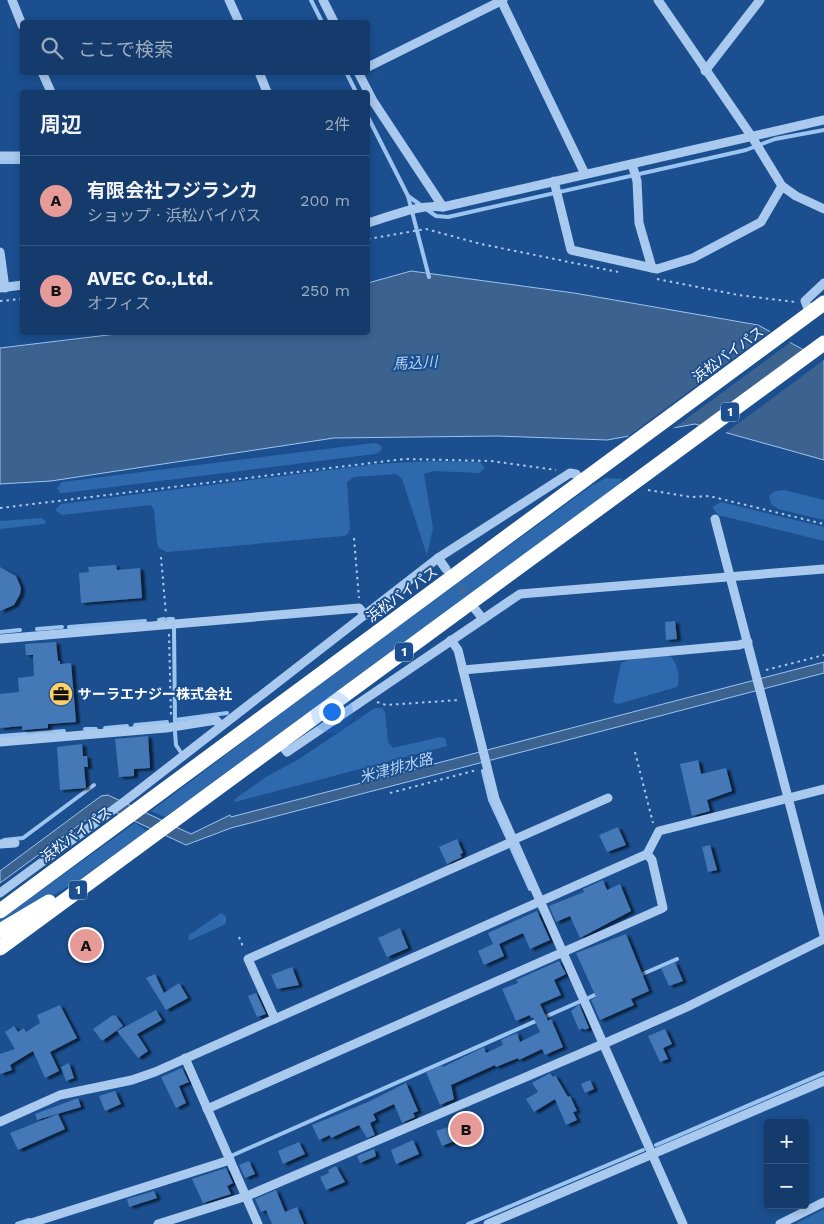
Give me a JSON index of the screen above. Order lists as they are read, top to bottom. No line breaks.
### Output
{"streets":{"highway":["浜松バイパス","1"]},"water":["馬込川","米津排水路"],"places":{"office":["サーラエナジー株式会社"]},"page":{"search":"ここで検索","heading":["周辺","2件"],"list":[{"mark":"A","name":"有限会社フジランカ","note":"ショップ · 浜松バイパス","value":"200 m"},{"mark":"B","name":"AVEC Co.,Ltd.","note":"オフィス","value":"250 m"}],"pins":["A","B"],"map_buttons":["+","−"]}}
